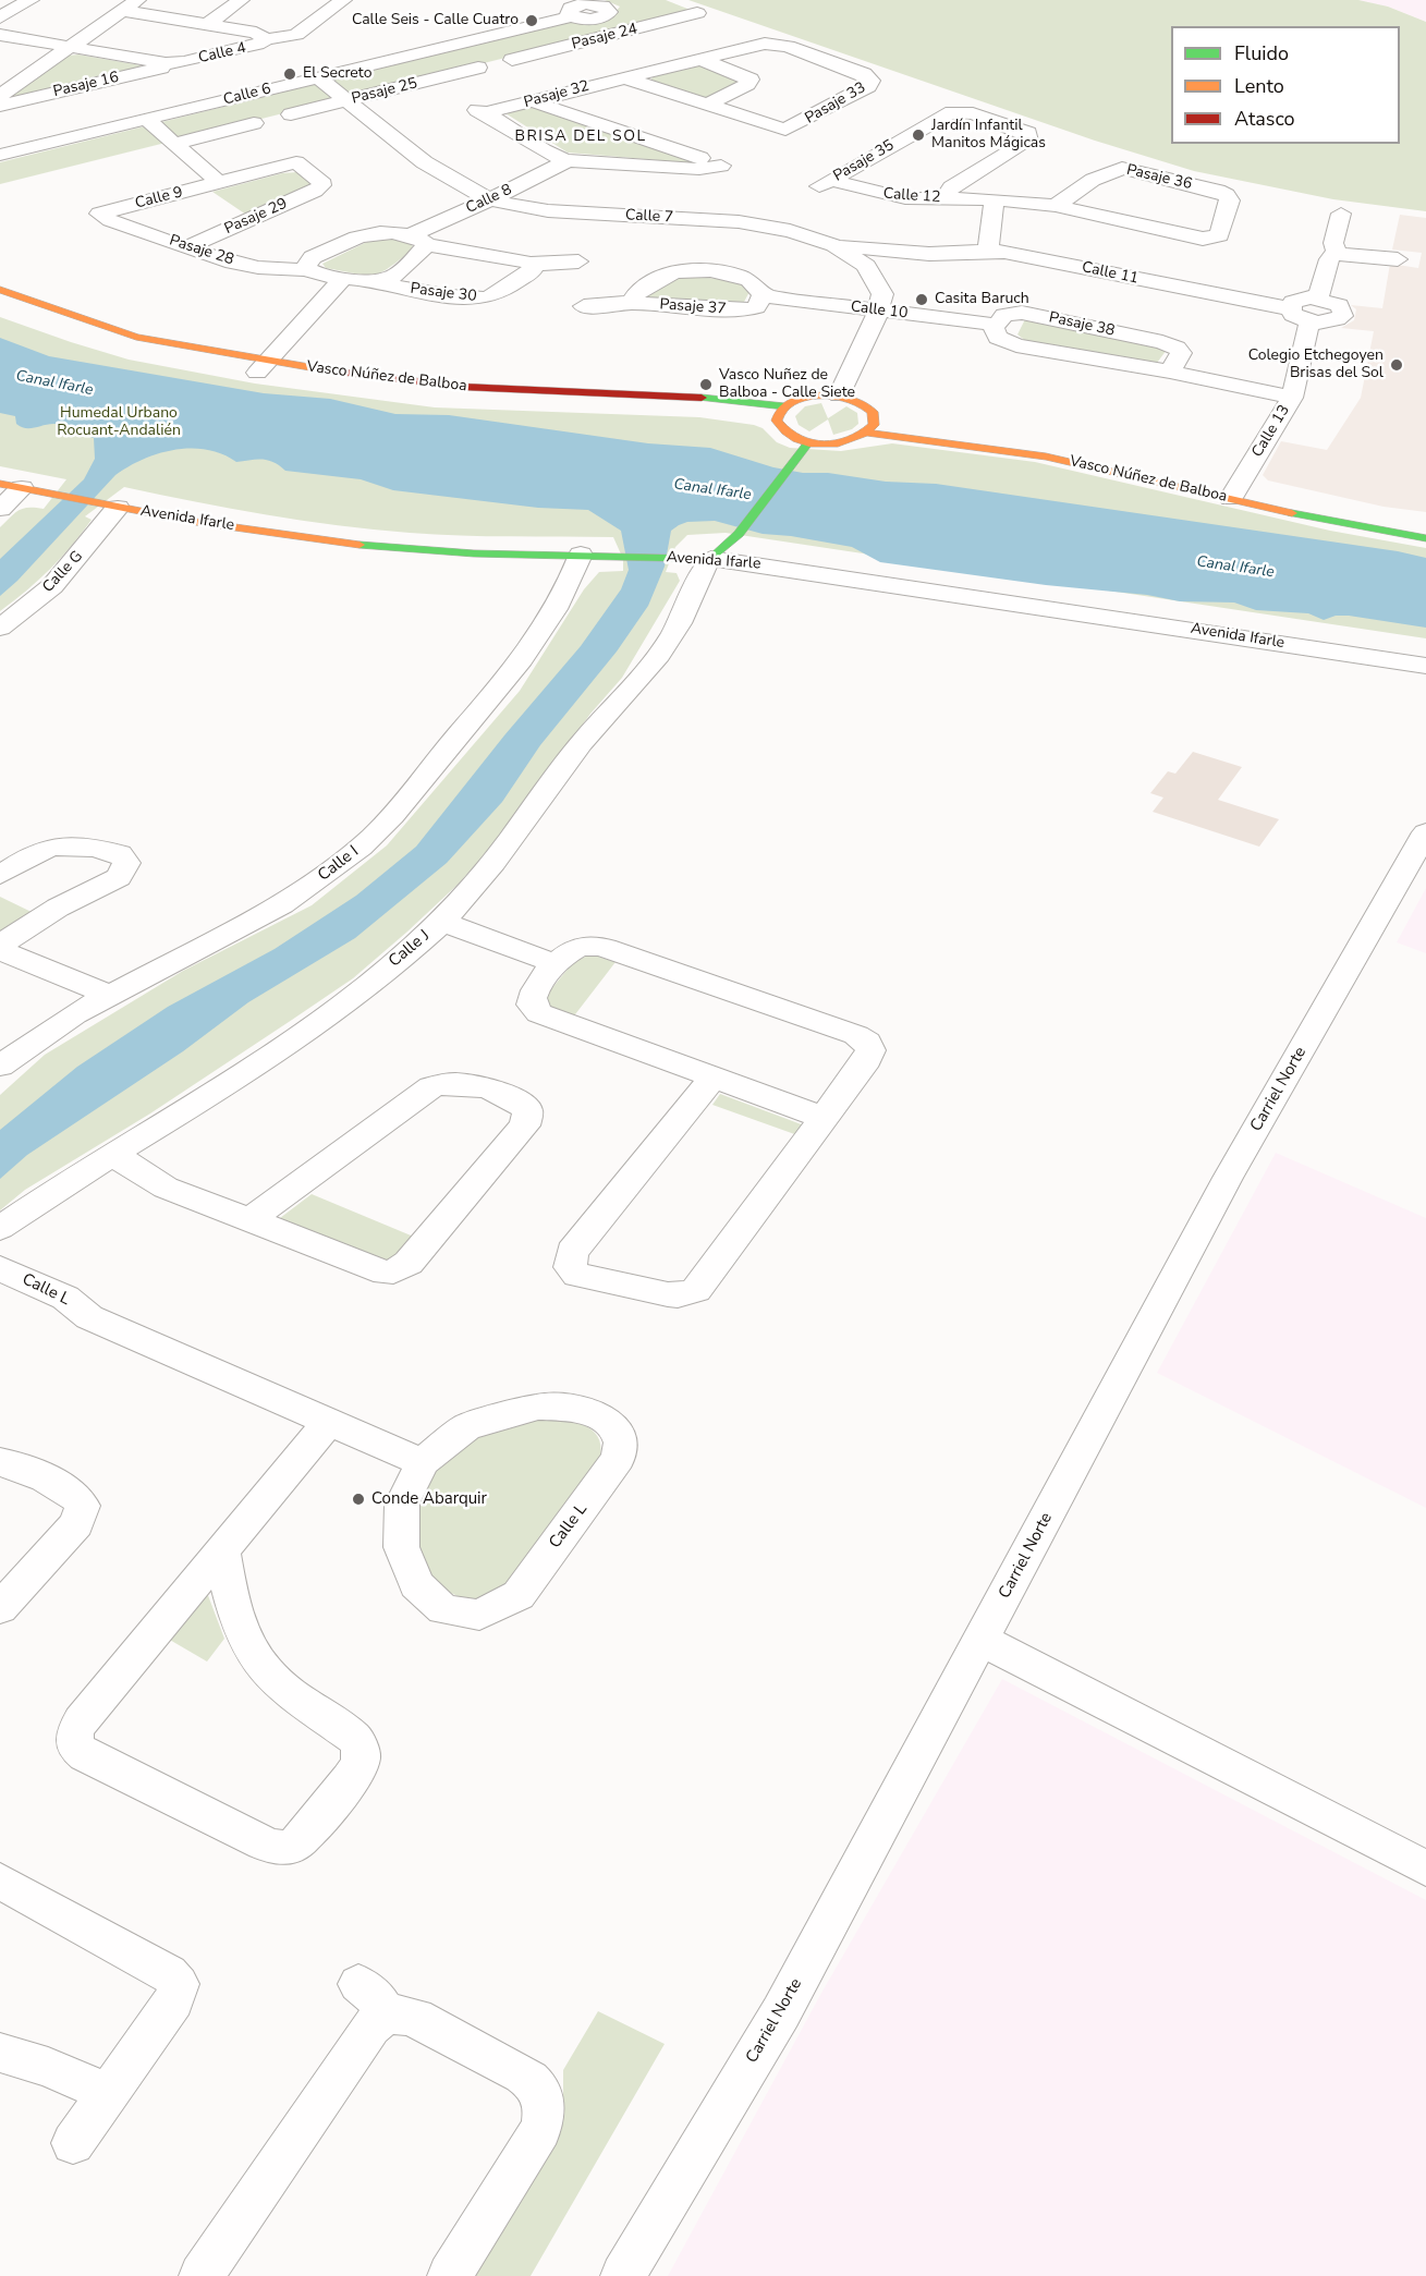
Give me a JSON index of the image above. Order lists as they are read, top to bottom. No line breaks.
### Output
{"streets":{"street":["Pasaje 24","Calle 4","Pasaje 16","Pasaje 25","Calle 6","Pasaje 32","Pasaje 33","Pasaje 35","Pasaje 36","Calle 12","Calle 9","Calle 8","Pasaje 29","Calle 7","Pasaje 28","Calle 11","Pasaje 30","Pasaje 37","Calle 10","Pasaje 38","Vasco Núñez de Balboa","Calle 13","Avenida Ifarle","Calle G","Calle I","Calle J","Carriel Norte","Calle L"]},"crossings":[["Calle 4","Pasaje 16"],["Pasaje 25","Calle 7"],["Calle 6","Calle 7"],["Pasaje 32","Pasaje 33"],["Pasaje 35","Calle 12"],["Pasaje 36","Calle 12"],["Calle 9","Pasaje 29"],["Calle 9","Pasaje 28"],["Calle 8","Calle 7"],["Calle 8","Pasaje 30"],["Pasaje 29","Pasaje 28"],["Calle 7","Calle 11"],["Pasaje 37","Calle 10"],["Calle 10","Pasaje 38"],["Pasaje 38","Calle 13"],["Vasco Núñez de Balboa","Calle 13"],["Avenida Ifarle","Calle G"],["Avenida Ifarle","Calle I"],["Avenida Ifarle","Calle J"]],"districts":["BRISA DEL SOL"],"water":["Canal Ifarle"],"parks":["Humedal Urbano Rocuant-Andalién"],"places":["Calle Seis - Calle Cuatro","El Secreto","Jardín Infantil Manitos Mágicas","Casita Baruch","Colegio Etchegoyen Brisas del Sol","Vasco Nuñez de Balboa - Calle Siete","Conde Abarquir"],"legend":["Fluido","Lento","Atasco"]}
